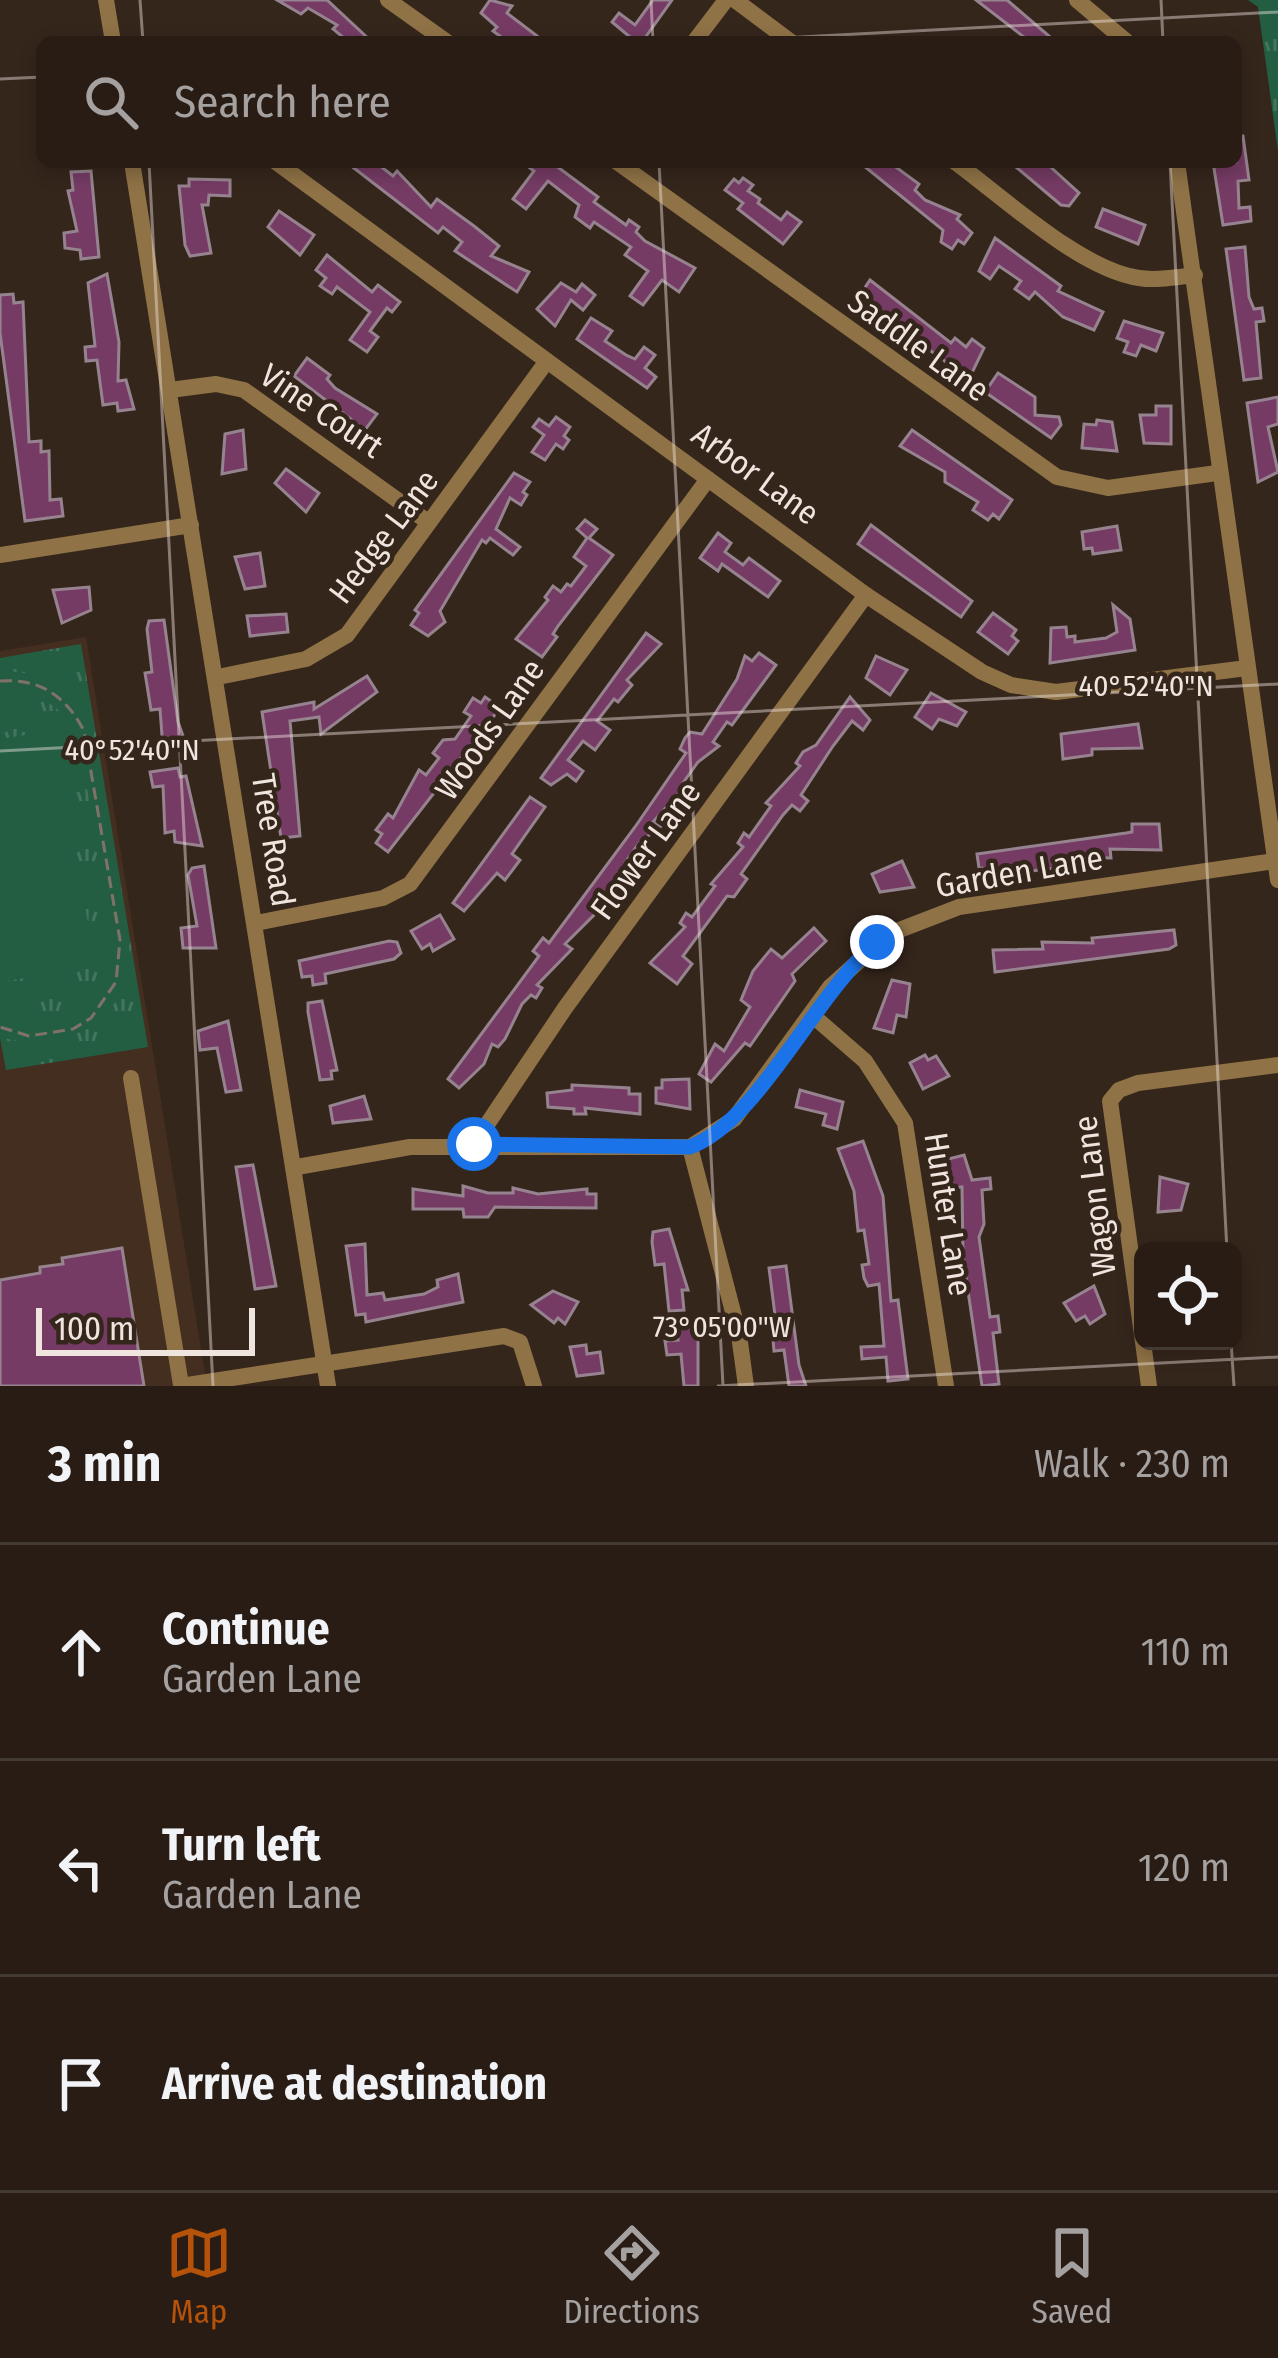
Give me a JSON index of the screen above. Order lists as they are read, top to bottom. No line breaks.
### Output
{"streets":{"street":["Saddle Lane","Vine Court","Arbor Lane","Hedge Lane","Woods Lane","Tree Road","Flower Lane","Garden Lane","Wagon Lane","Hunter Lane"]},"crossings":[["Vine Court","Hedge Lane"],["Vine Court","Tree Road"],["Arbor Lane","Hedge Lane"],["Arbor Lane","Woods Lane"],["Arbor Lane","Flower Lane"],["Hedge Lane","Tree Road"],["Woods Lane","Tree Road"],["Garden Lane","Hunter Lane"]],"scale_bar":"100 m","page":{"search":"Search here","scale":"100 m","heading":["3 min","Walk · 230 m"],"list":[["Continue","Garden Lane","110 m"],["Turn left","Garden Lane","120 m"],"Arrive at destination"],"nav":["Map","Directions","Saved"]},"coordinates":["40°52'40\"N","73°05'00\"W"]}
